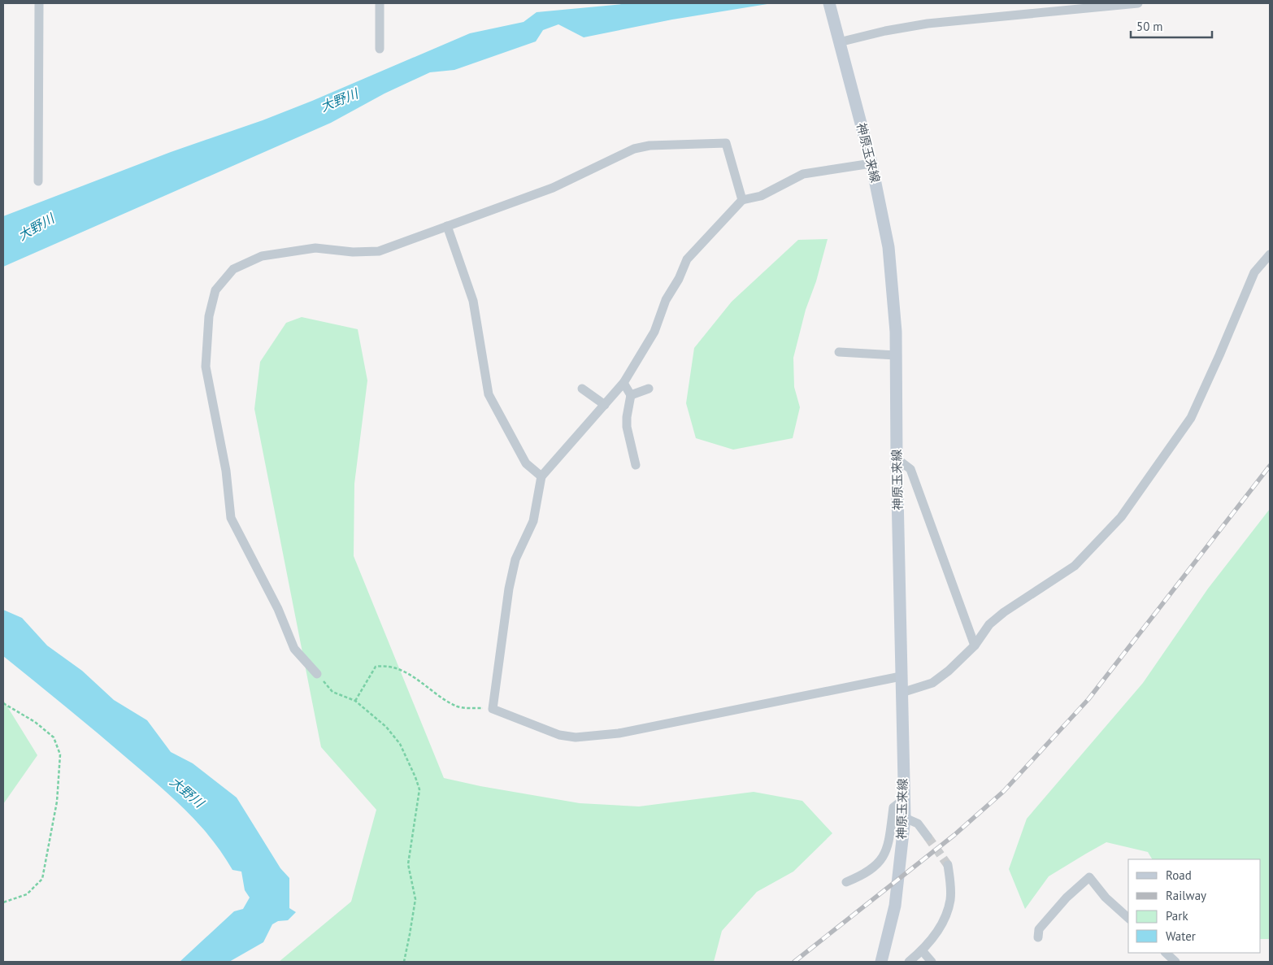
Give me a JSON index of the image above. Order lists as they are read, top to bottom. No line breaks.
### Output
{"streets":{"main road":["神原玉来線"]},"water":["大野川"],"legend":["Road","Railway","Park","Water"],"scale_bar":"50 m"}
